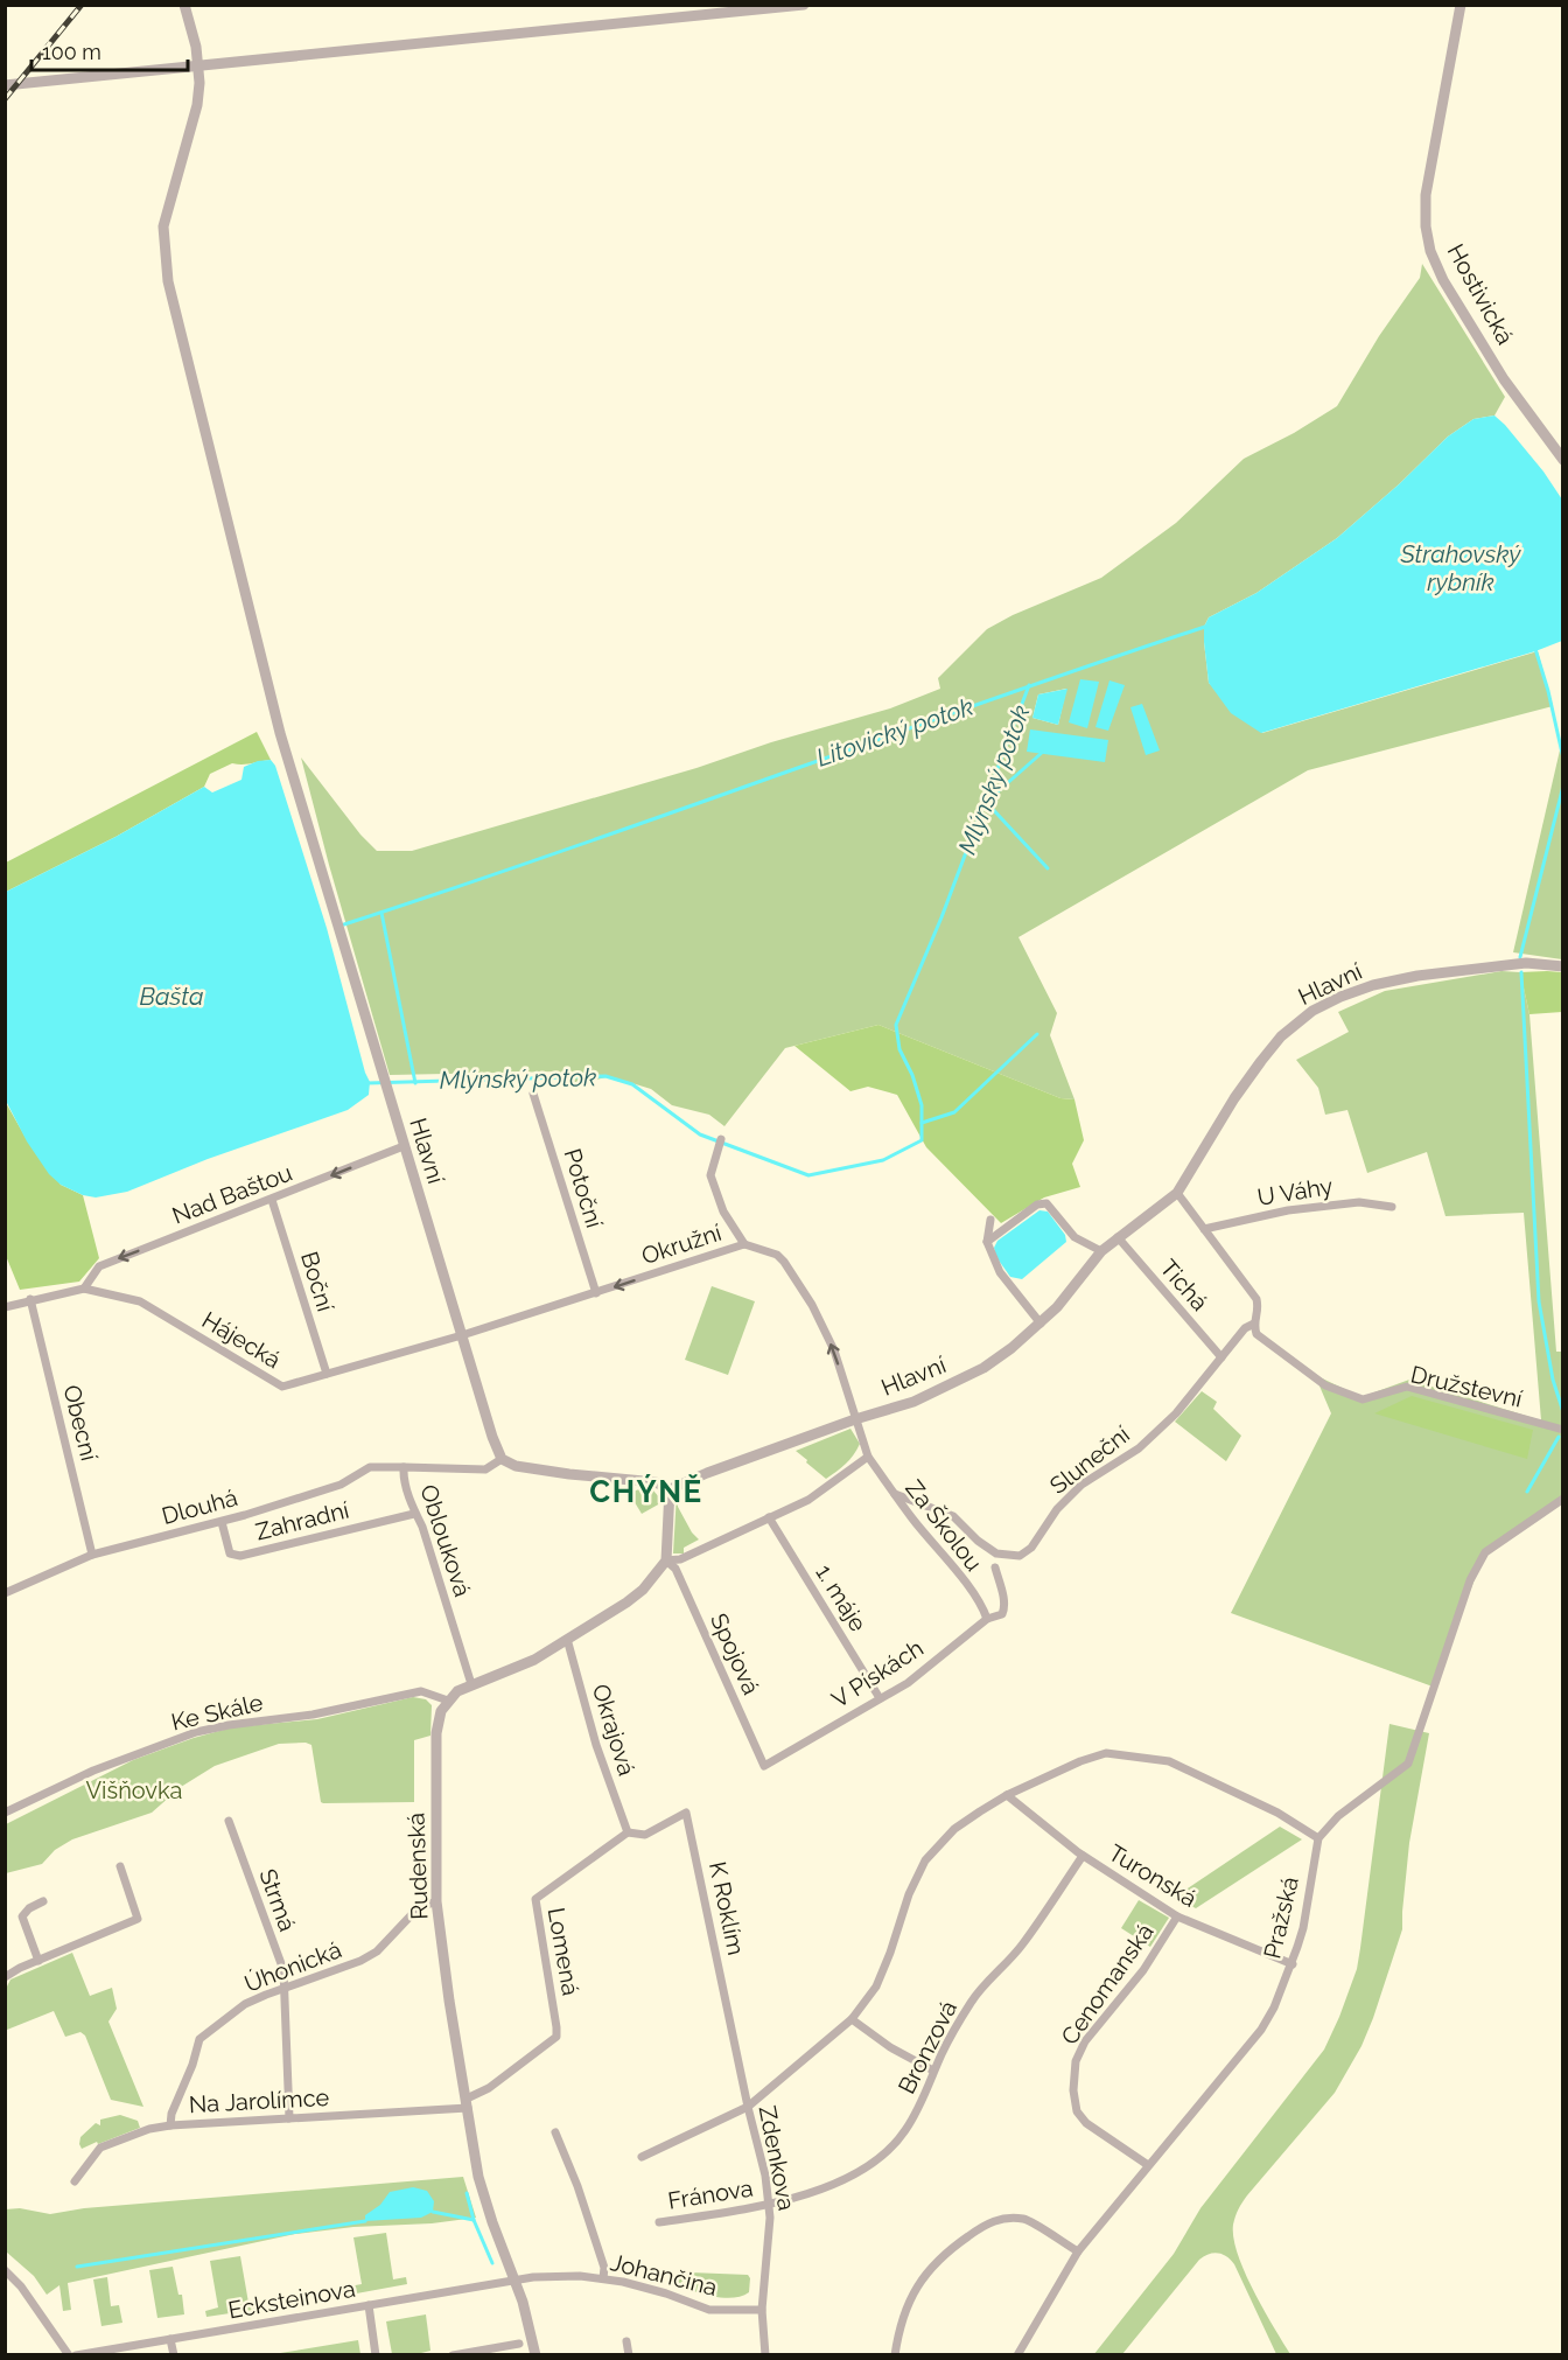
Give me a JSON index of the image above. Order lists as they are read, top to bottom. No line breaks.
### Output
{"streets":{"street":["Hostivická","Hlavní","Potoční","U Váhy","Nad Baštou","Okružní","Boční","Tichá","Hájecká","Družstevní","Obecní","Sluneční","Dlouhá","Zahradní","Za Školou","Oblouková","1. máje","Spojová","V Pískách","Ke Skále","Okrajová","Rudenská","Turonská","Strmá","K Roklím","Pražská","Lomená","Úhonická","Cenomanská","Bronzová","Na Jarolímce","Zdenkova","Fránova","Johančina","Ecksteinova"]},"crossings":[["Hlavní","Nad Baštou"],["Hlavní","Okružní"],["Hlavní","Tichá"],["Hlavní","Hájecká"],["Hlavní","Oblouková"],["Potoční","Okružní"],["Nad Baštou","Boční"],["Nad Baštou","Hájecká"],["Okružní","Hájecká"],["Okružní","Za Školou"],["Boční","Hájecká"],["Tichá","Sluneční"],["Hájecká","Obecní"],["Družstevní","Sluneční"],["Obecní","Dlouhá"],["Sluneční","Za Školou"],["Dlouhá","Zahradní"],["Dlouhá","Oblouková"],["Zahradní","Oblouková"],["Za Školou","V Pískách"],["1. máje","V Pískách"],["Spojová","V Pískách"],["Ke Skále","Rudenská"],["Okrajová","Lomená"],["Rudenská","Lomená"],["Rudenská","Úhonická"],["Rudenská","Na Jarolímce"],["Rudenská","Johančina"],["Rudenská","Ecksteinova"],["Turonská","Pražská"],["Turonská","Cenomanská"],["Turonská","Bronzová"],["Strmá","Úhonická"],["Strmá","Na Jarolímce"],["K Roklím","Lomená"],["K Roklím","Zdenkova"],["Pražská","Cenomanská"],["Lomená","Na Jarolímce"],["Úhonická","Na Jarolímce"],["Bronzová","Zdenkova"],["Bronzová","Fránova"],["Zdenkova","Fránova"],["Zdenkova","Johančina"],["Johančina","Ecksteinova"]],"one_way":["Nad Baštou"],"districts":["CHÝNĚ"],"water":["Strahovský rybník","Litovický potok","Mlýnský potok","Bašta"],"parks":["Višňovka"],"scale_bar":"100 m"}
